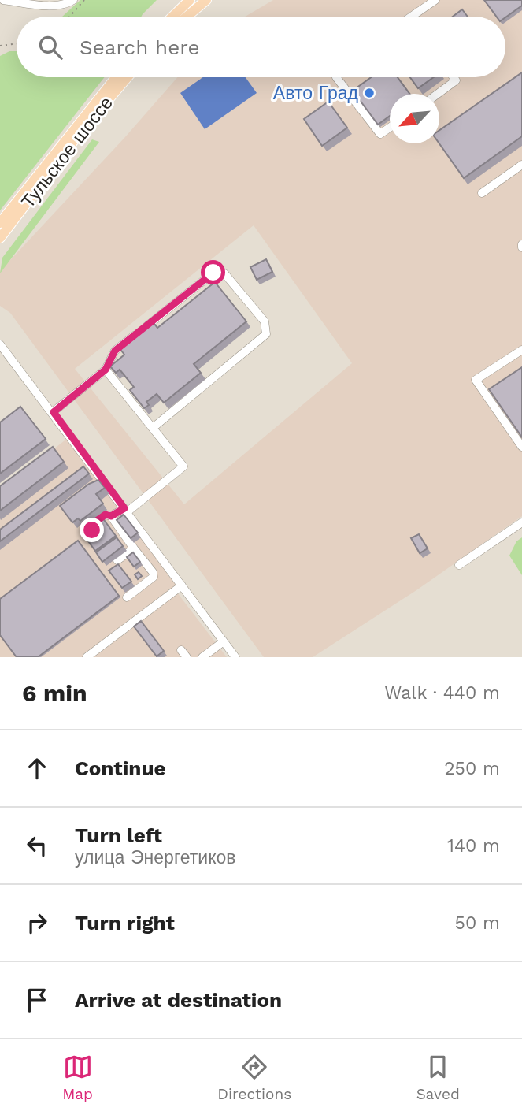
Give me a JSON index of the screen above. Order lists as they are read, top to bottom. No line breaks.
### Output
{"streets":{"main road":["Тульское шоссе"]},"places":["Авто Град"],"north":"bottom left","page":{"search":"Search here","heading":["6 min","Walk · 440 m"],"list":[["Continue","250 m"],["Turn left","улица Энергетиков","140 m"],["Turn right","50 m"],"Arrive at destination"],"nav":["Map","Directions","Saved"]}}
